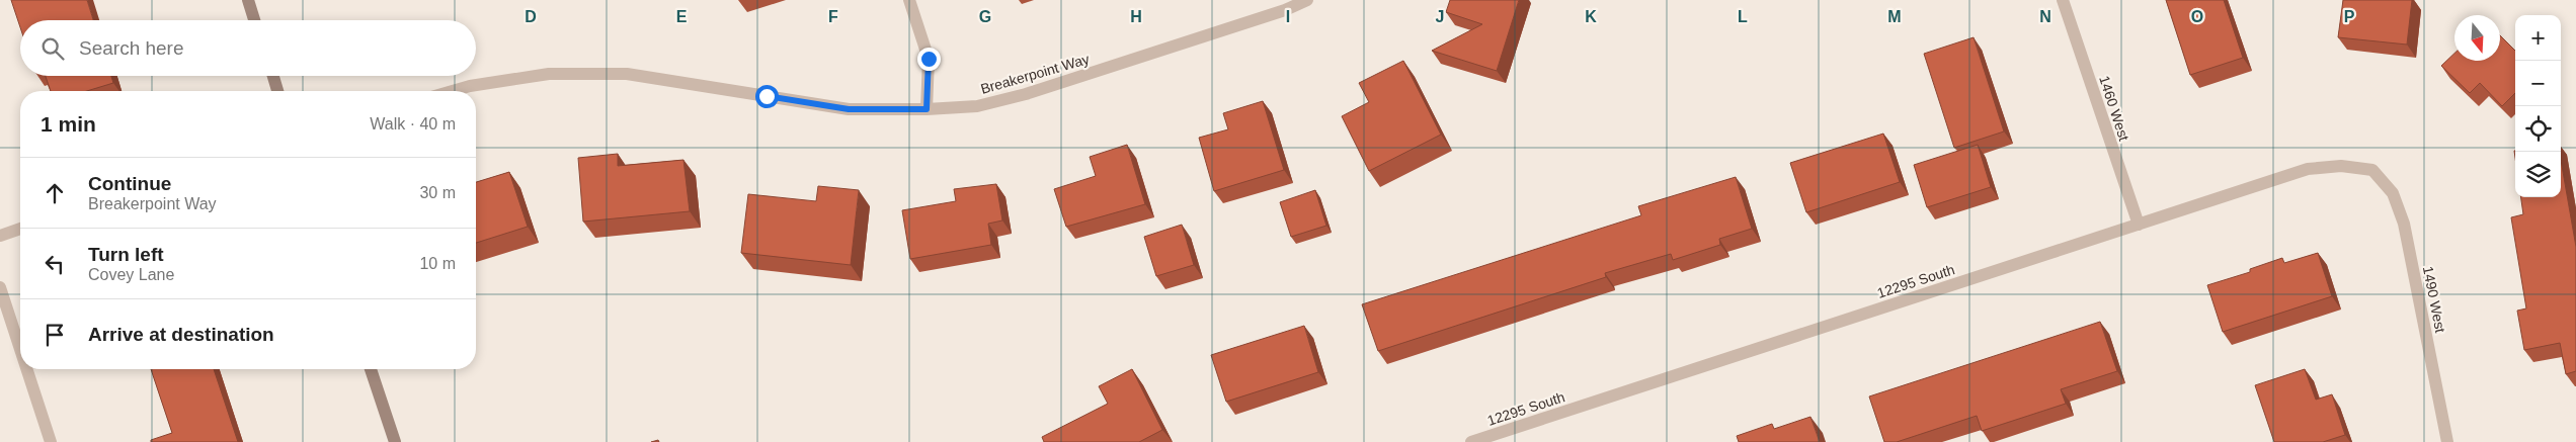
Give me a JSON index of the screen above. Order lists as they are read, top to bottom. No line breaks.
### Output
{"streets":{"street":["Breakerpoint Way","1460 West","12295 South","1490 West"]},"crossings":[["1460 West","12295 South"],["12295 South","1490 West"]],"north":"bottom","page":{"map_buttons":["+","−"],"search":"Search here","heading":["1 min","Walk · 40 m"],"list":[["Continue","Breakerpoint Way","30 m"],["Turn left","Covey Lane","10 m"],"Arrive at destination"]},"grid":{"columns":["D","E","F","G","H","I","J","K","L","M","N","O","P"]}}
